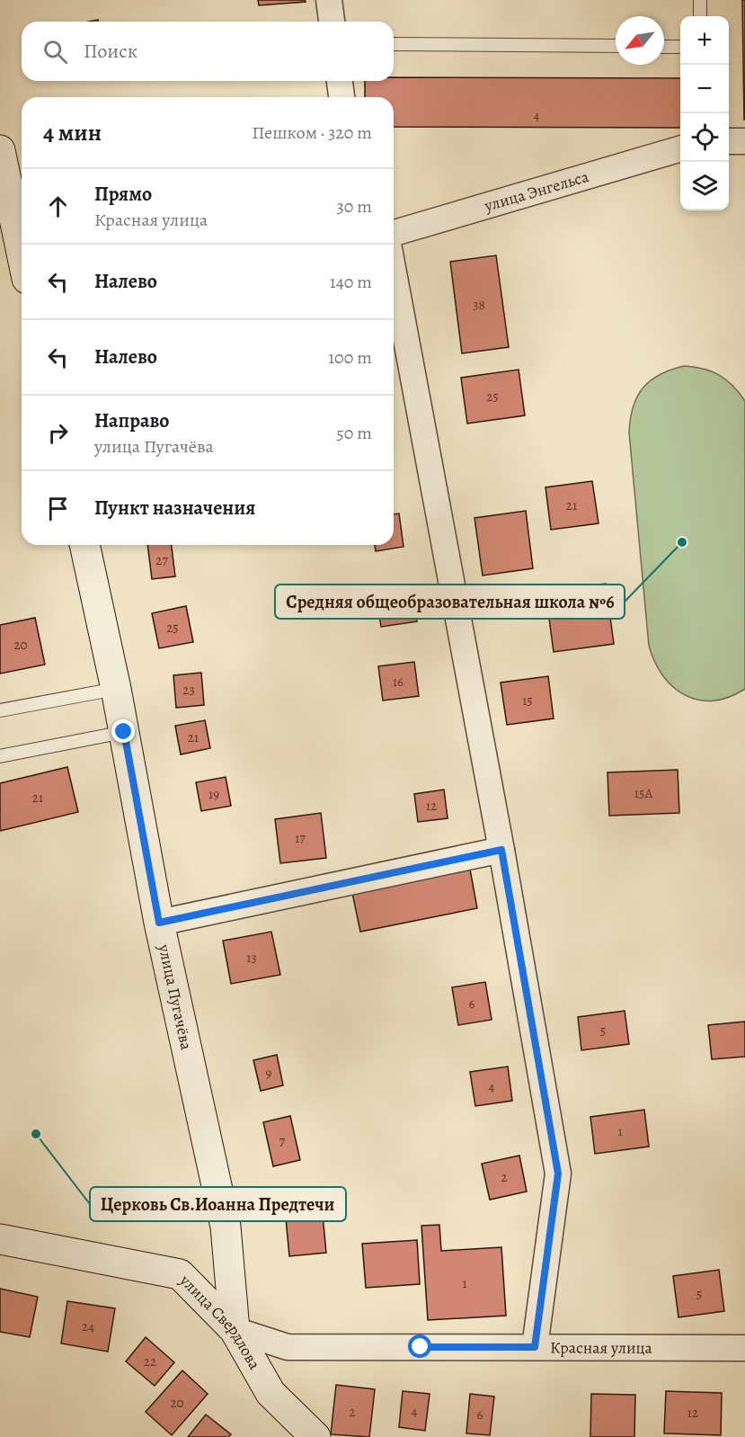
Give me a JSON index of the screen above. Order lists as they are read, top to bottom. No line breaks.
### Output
{"streets":{"street":["улица Энгельса","улица Пугачёва","улица Свердлова","Красная улица"]},"crossings":[["улица Пугачёва","улица Свердлова"],["улица Пугачёва","Красная улица"],["улица Свердлова","Красная улица"]],"places":["Средняя общеобразовательная школа №6","Церковь Св.Иоанна Предтечи"],"house_numbers":["4","38","25","21","27","25","20","16","23","15","21","15А","19","21","12","17","13","6","5","9","4","1","7","2","1","5","24","22","20","4","2","12","6"],"north":"bottom left","page":{"map_buttons":["+","−"],"search":"Поиск","heading":["4 мин","Пешком · 320 m"],"list":[["Прямо","Красная улица","30 m"],["Налево","140 m"],["Налево","100 m"],["Направо","улица Пугачёва","50 m"],"Пункт назначения"]}}
